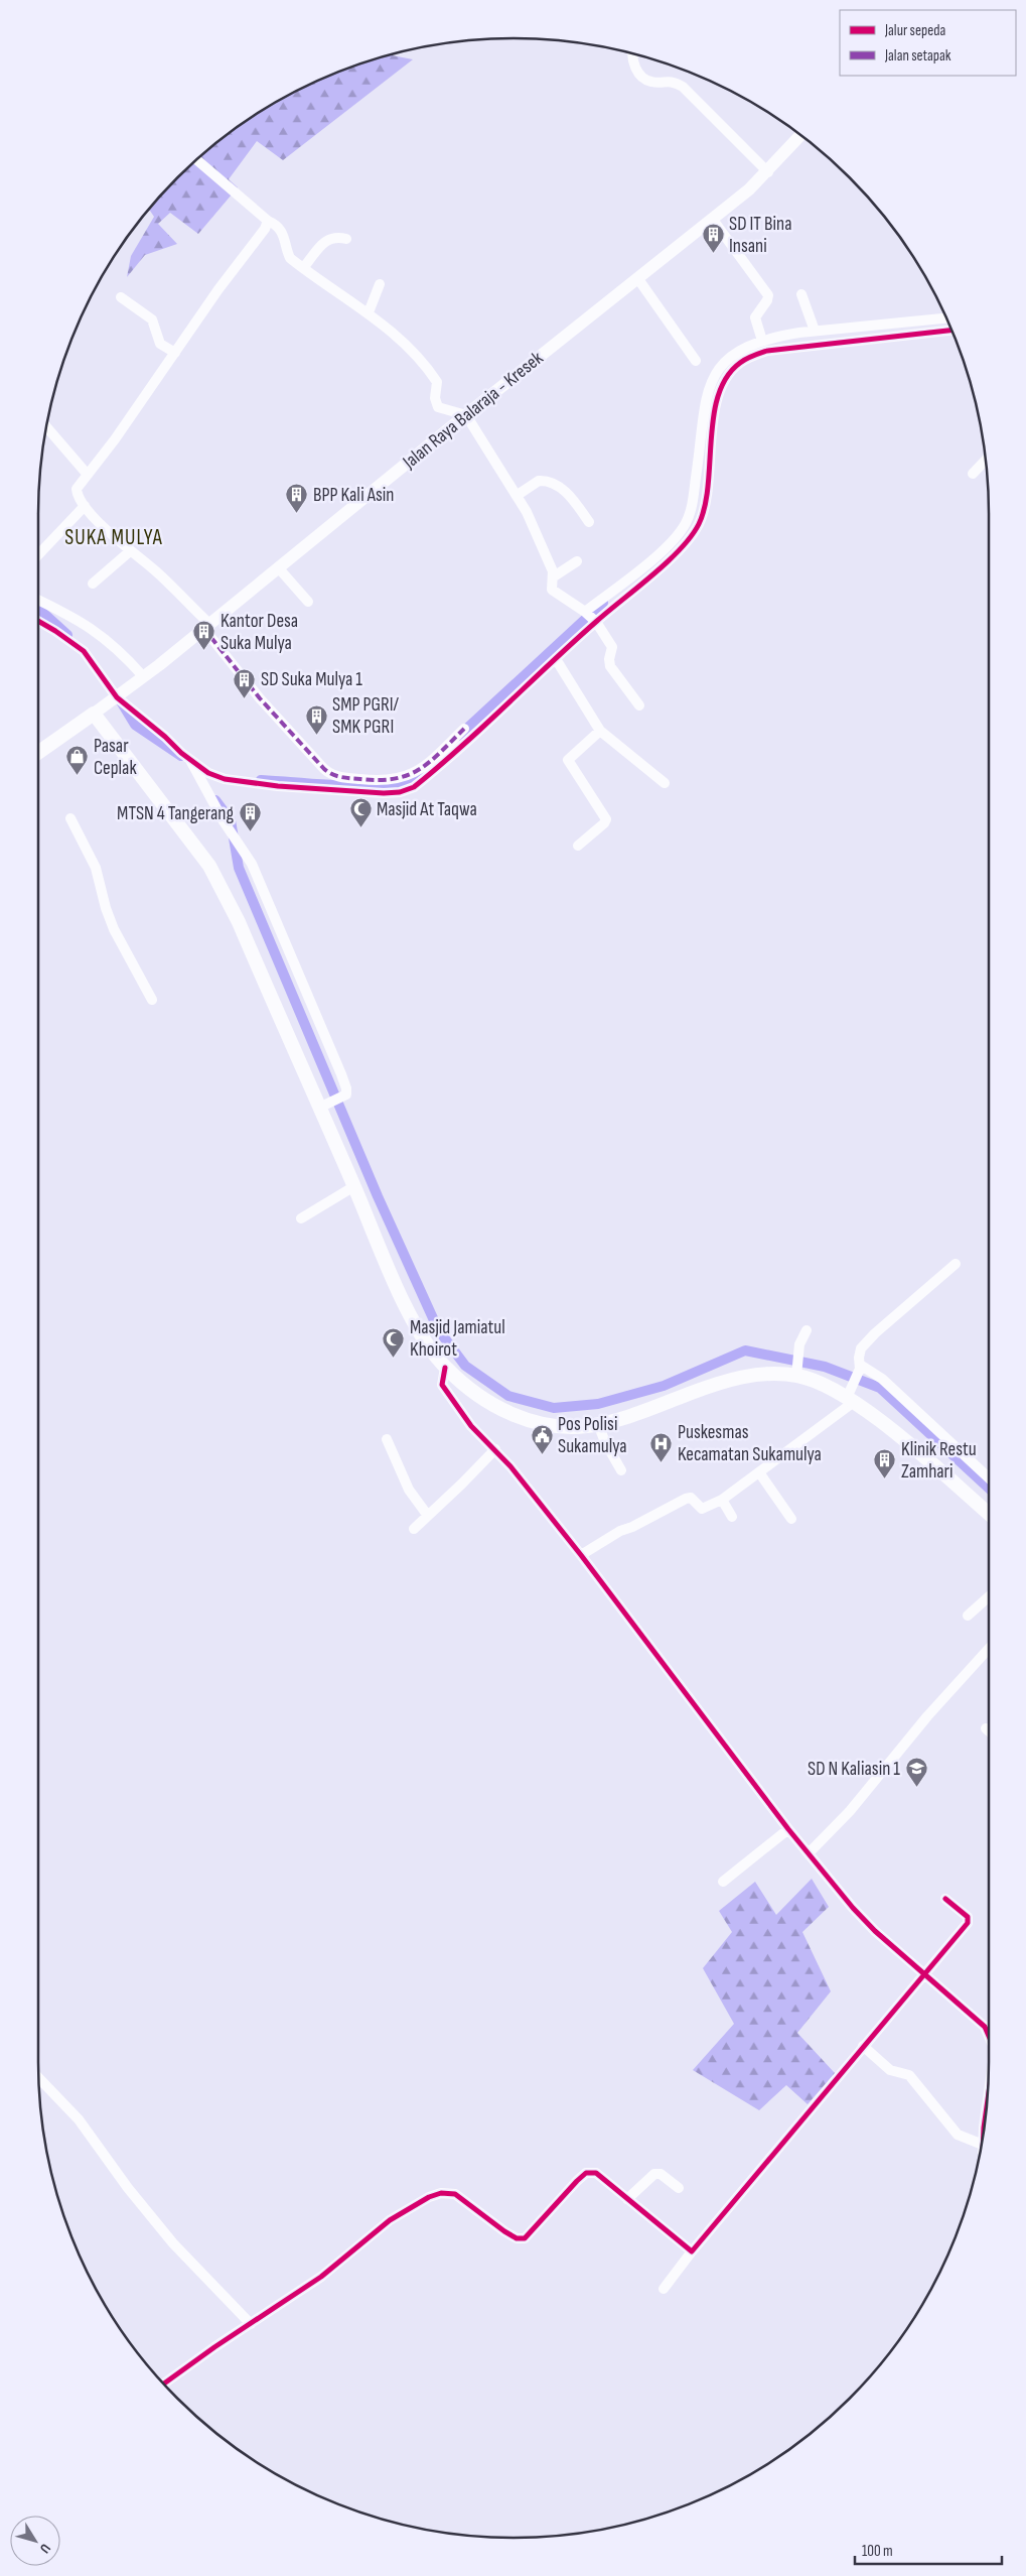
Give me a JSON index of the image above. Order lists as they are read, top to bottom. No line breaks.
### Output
{"streets":{"street":["Jalan Raya Balaraja - Kresek"]},"districts":["SUKA MULYA"],"places":{"building":["SD IT Bina Insani","BPP Kali Asin","Kantor Desa Suka Mulya","SD Suka Mulya 1","SMP PGRI/ SMK PGRI","MTSN 4 Tangerang","Klinik Restu Zamhari"],"shop":["Pasar Ceplak"],"mosque":["Masjid At Taqwa","Masjid Jamiatul Khoirot"],"public building":["Pos Polisi Sukamulya"],"hospital":["Puskesmas Kecamatan Sukamulya"],"school or university":["SD N Kaliasin 1"]},"legend":["Jalur sepeda","Jalan setapak"],"scale_bar":"100 m","north":"bottom right"}
